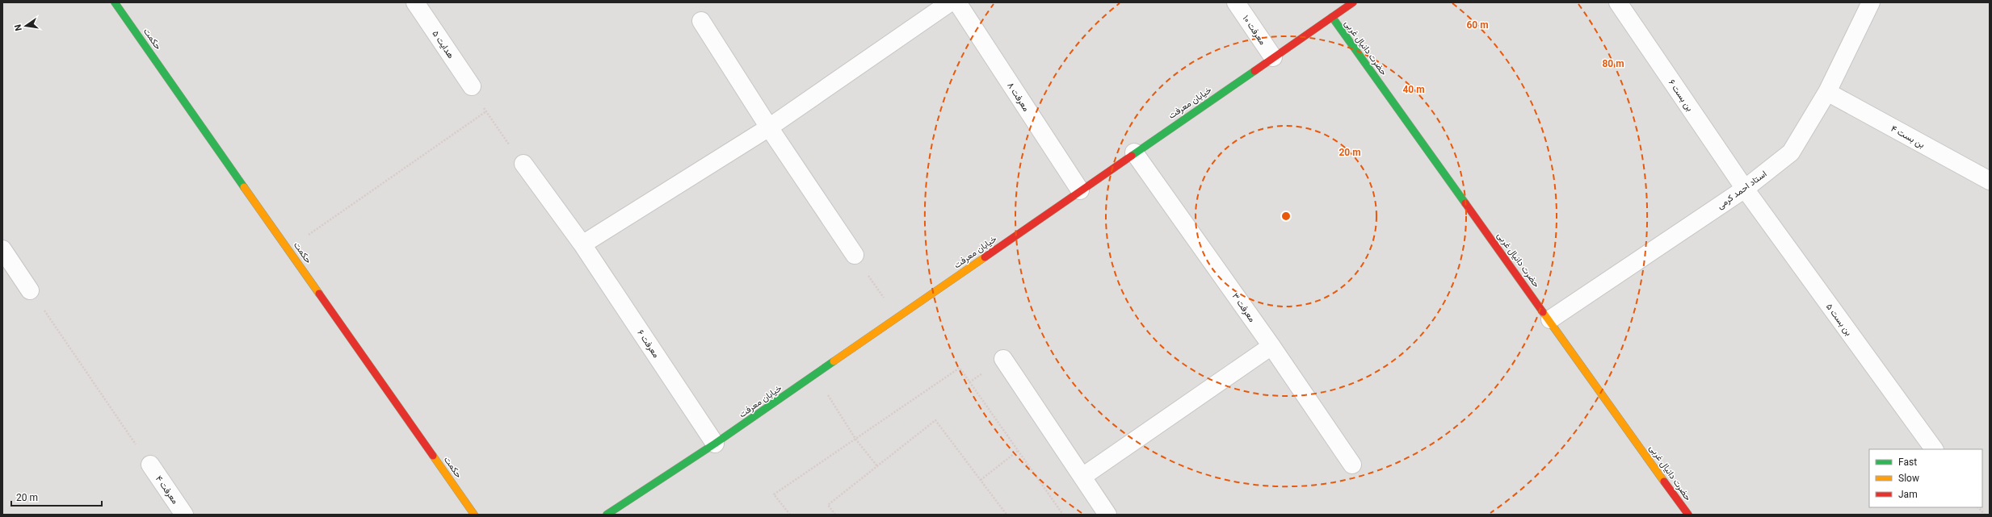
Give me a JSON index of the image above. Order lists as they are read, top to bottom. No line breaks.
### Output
{"streets":{"street":["معرفت ۱۰","حکمت","هدایت ۵","حضرت دانیال غربی","بن بست ۶","معرفت ۸","خیابان معرفت","بن بست ۴","استاد احمد کرمی","معرفت ۳","بن بست ۵","معرفت ۶","معرفت ۴"]},"crossings":[["معرفت ۱۰","خیابان معرفت"],["حضرت دانیال غربی","خیابان معرفت"],["حضرت دانیال غربی","استاد احمد کرمی"],["بن بست ۶","استاد احمد کرمی"],["بن بست ۶","بن بست ۵"],["معرفت ۸","خیابان معرفت"],["خیابان معرفت","معرفت ۳"],["خیابان معرفت","معرفت ۶"],["بن بست ۴","استاد احمد کرمی"],["استاد احمد کرمی","بن بست ۵"]],"legend":["Fast","Slow","Jam"],"scale_bar":"20 m","north":"left","rings":["60 m","80 m","40 m","20 m"]}
